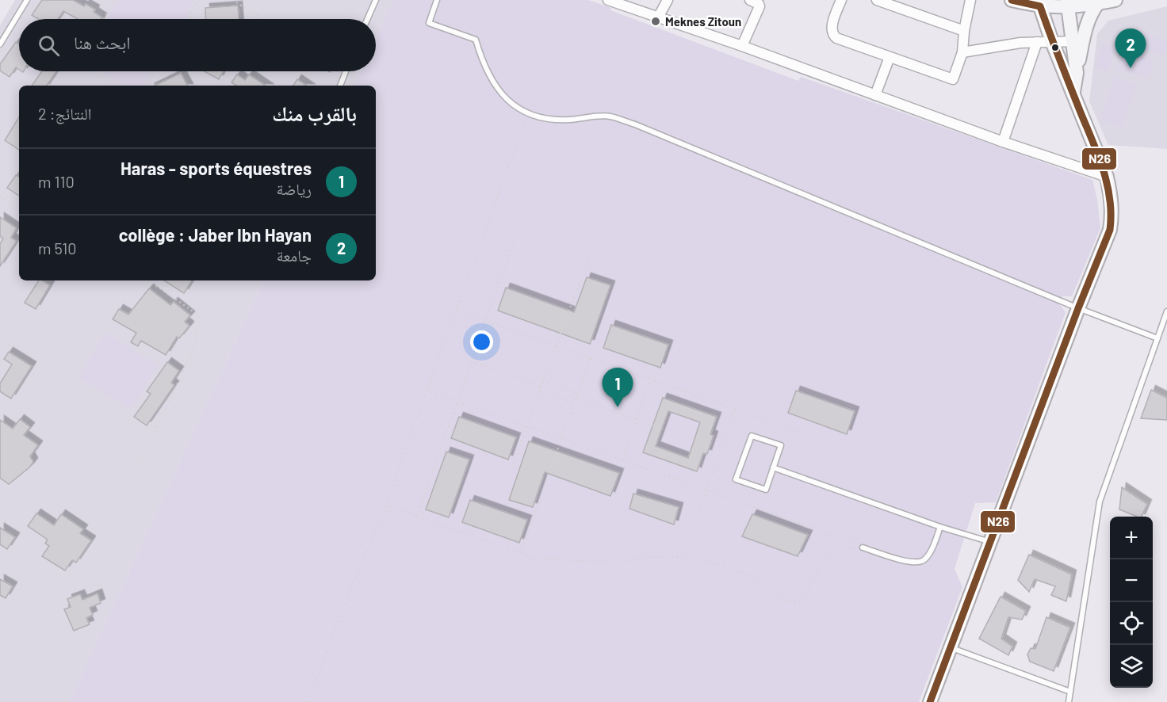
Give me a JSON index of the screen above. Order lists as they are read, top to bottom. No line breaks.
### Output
{"places":["Meknes Zitoun"],"lines":["transit line N26"],"page":{"search":"ابحث هنا","pins":["2","1"],"heading":["بالقرب منك","النتائج: 2"],"list":[{"mark":"1","name":"Haras - sports équestres","note":"رياضة","value":"110 m"},{"mark":"2","name":"collège : Jaber Ibn Hayan","note":"جامعة","value":"510 m"}],"map_buttons":["+","−"]}}
